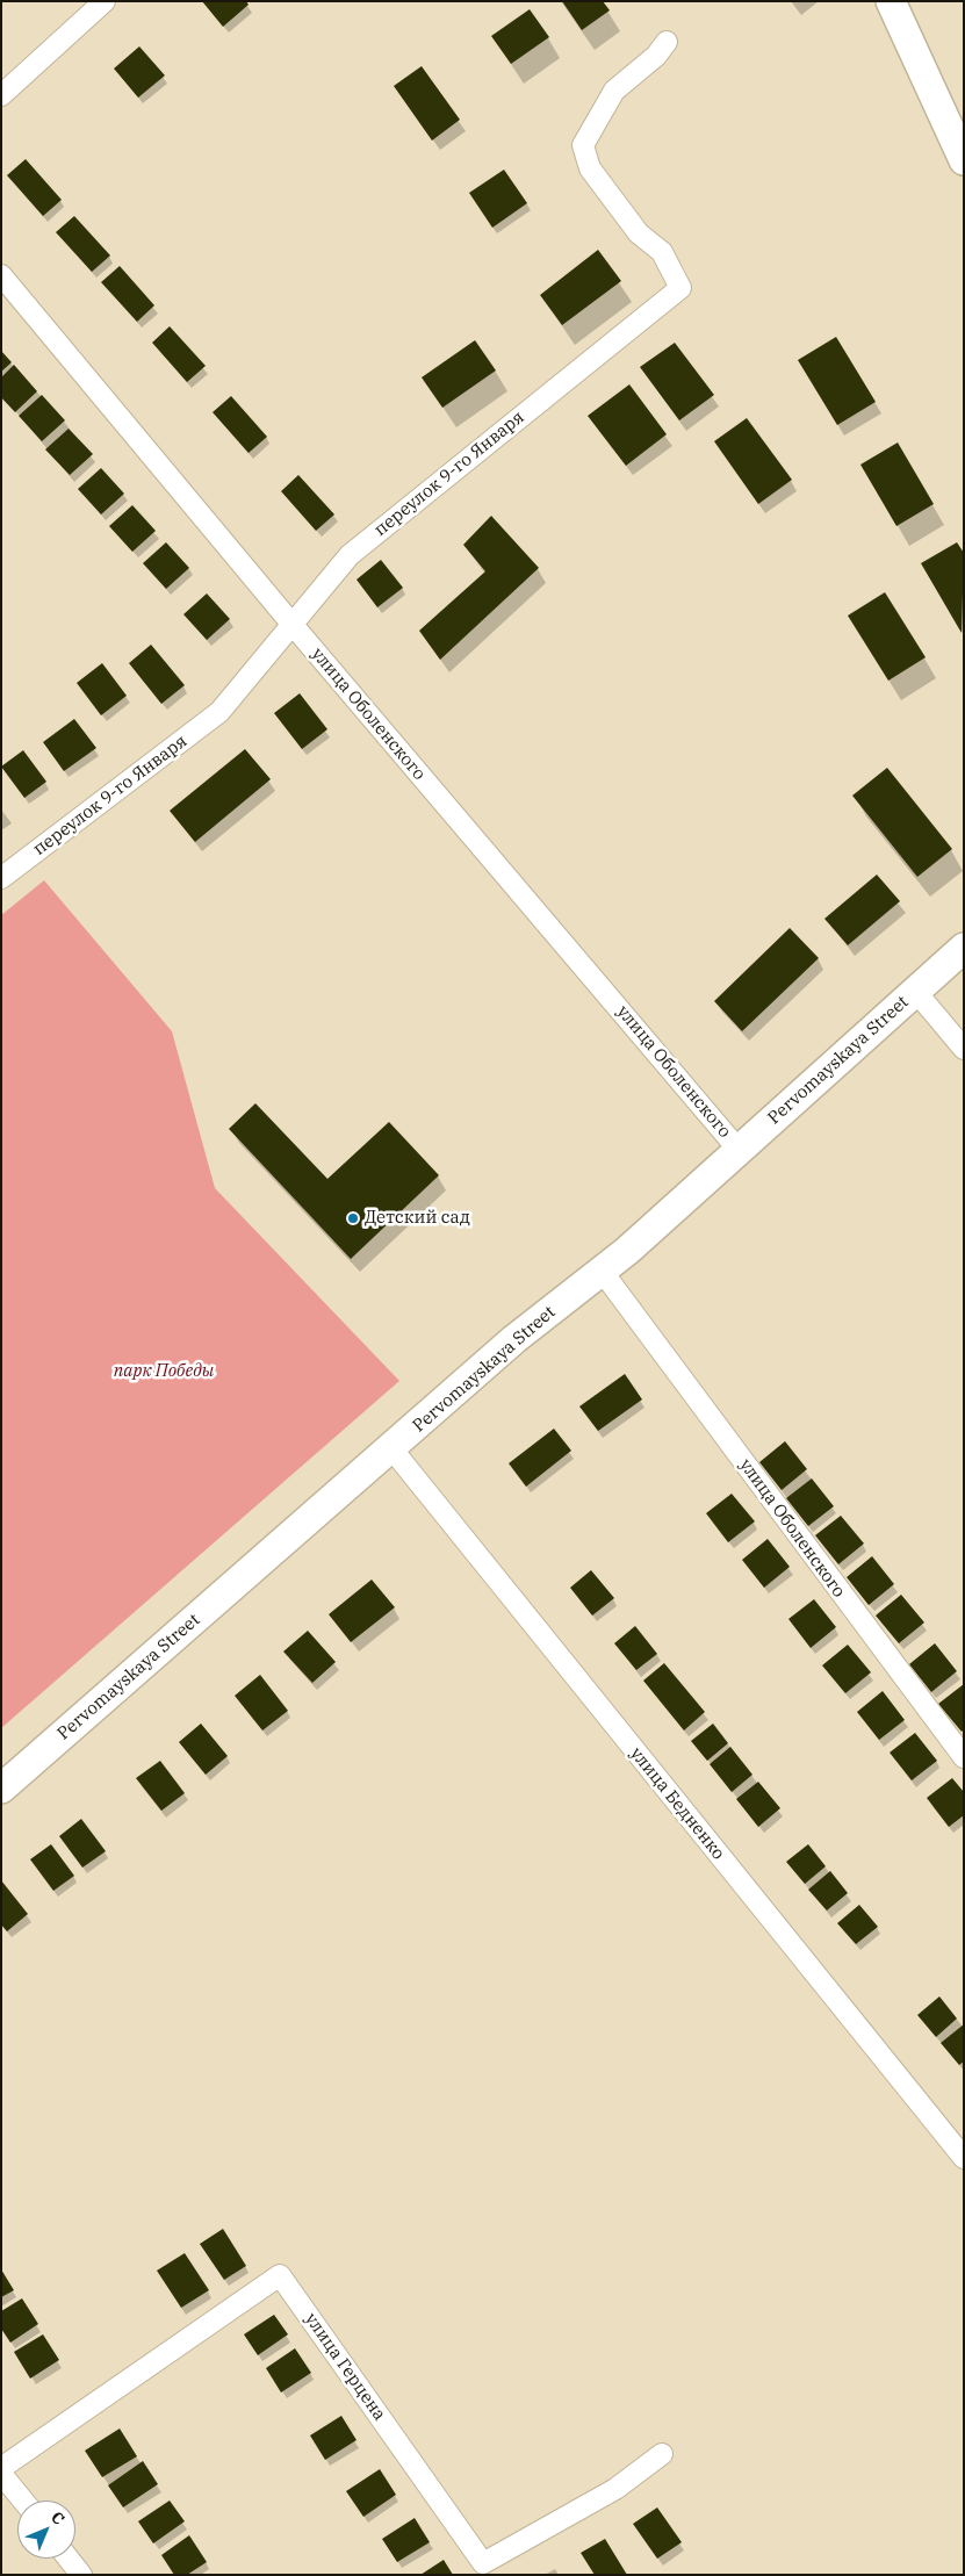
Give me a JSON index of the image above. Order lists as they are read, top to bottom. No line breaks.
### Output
{"streets":{"main road":["Pervomayskaya Street"],"street":["переулок 9-го Января","улица Оболенского","улица Бедненко","улица Герцена"]},"crossings":[["переулок 9-го Января","улица Оболенского"],["улица Оболенского","Pervomayskaya Street"],["Pervomayskaya Street","улица Бедненко"]],"parks":["парк Победы"],"places":["Детский сад"],"north":"top right"}
